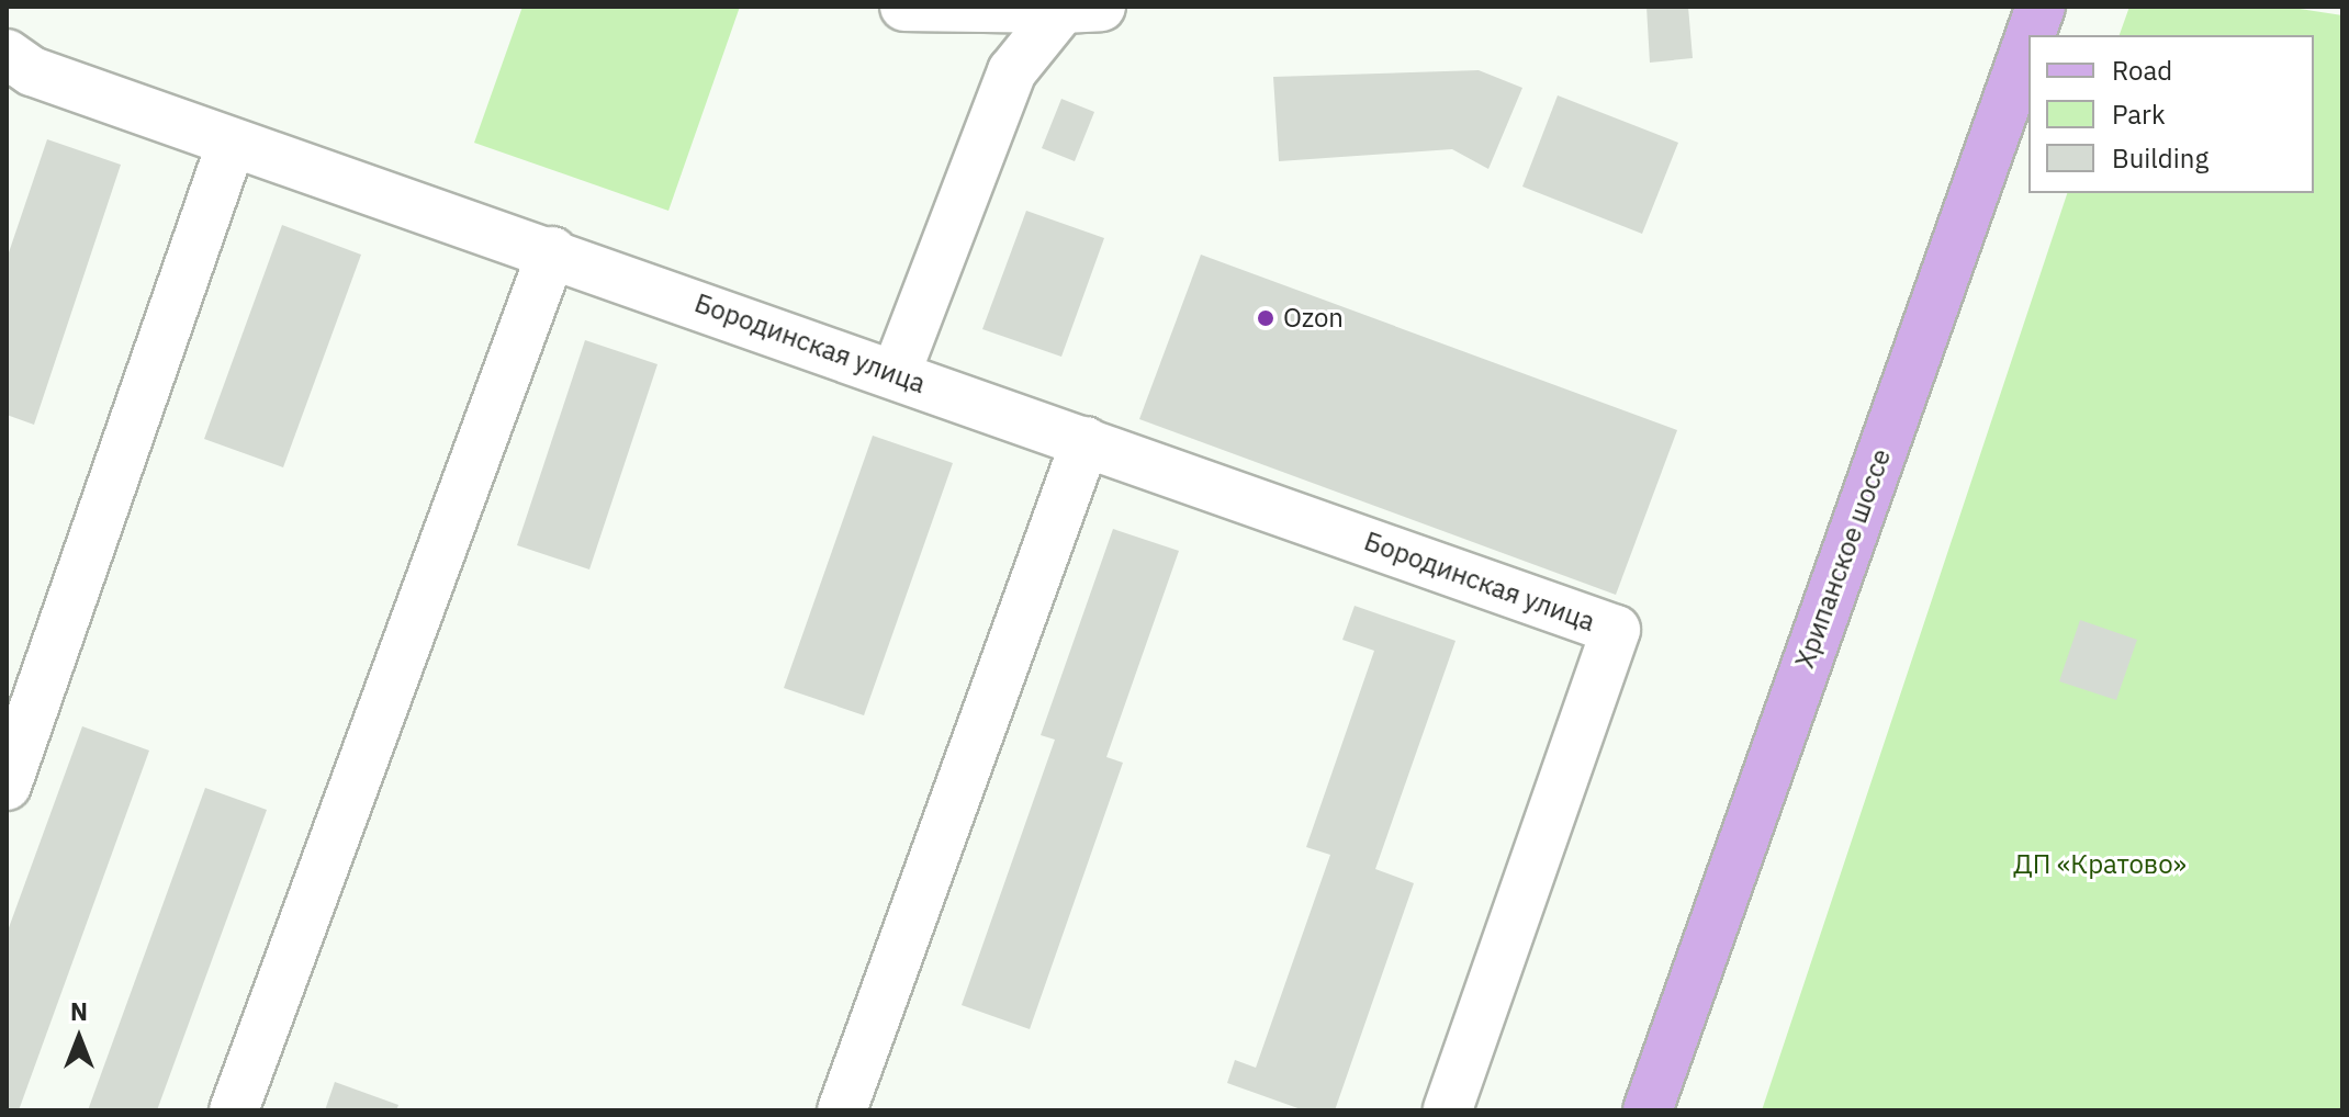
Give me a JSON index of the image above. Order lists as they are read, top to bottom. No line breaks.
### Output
{"streets":{"main road":["Хрипанское шоссе"],"street":["Бородинская улица"]},"parks":["ДП «Кратово»"],"places":["Ozon"],"legend":["Road","Park","Building"],"north":"top"}
